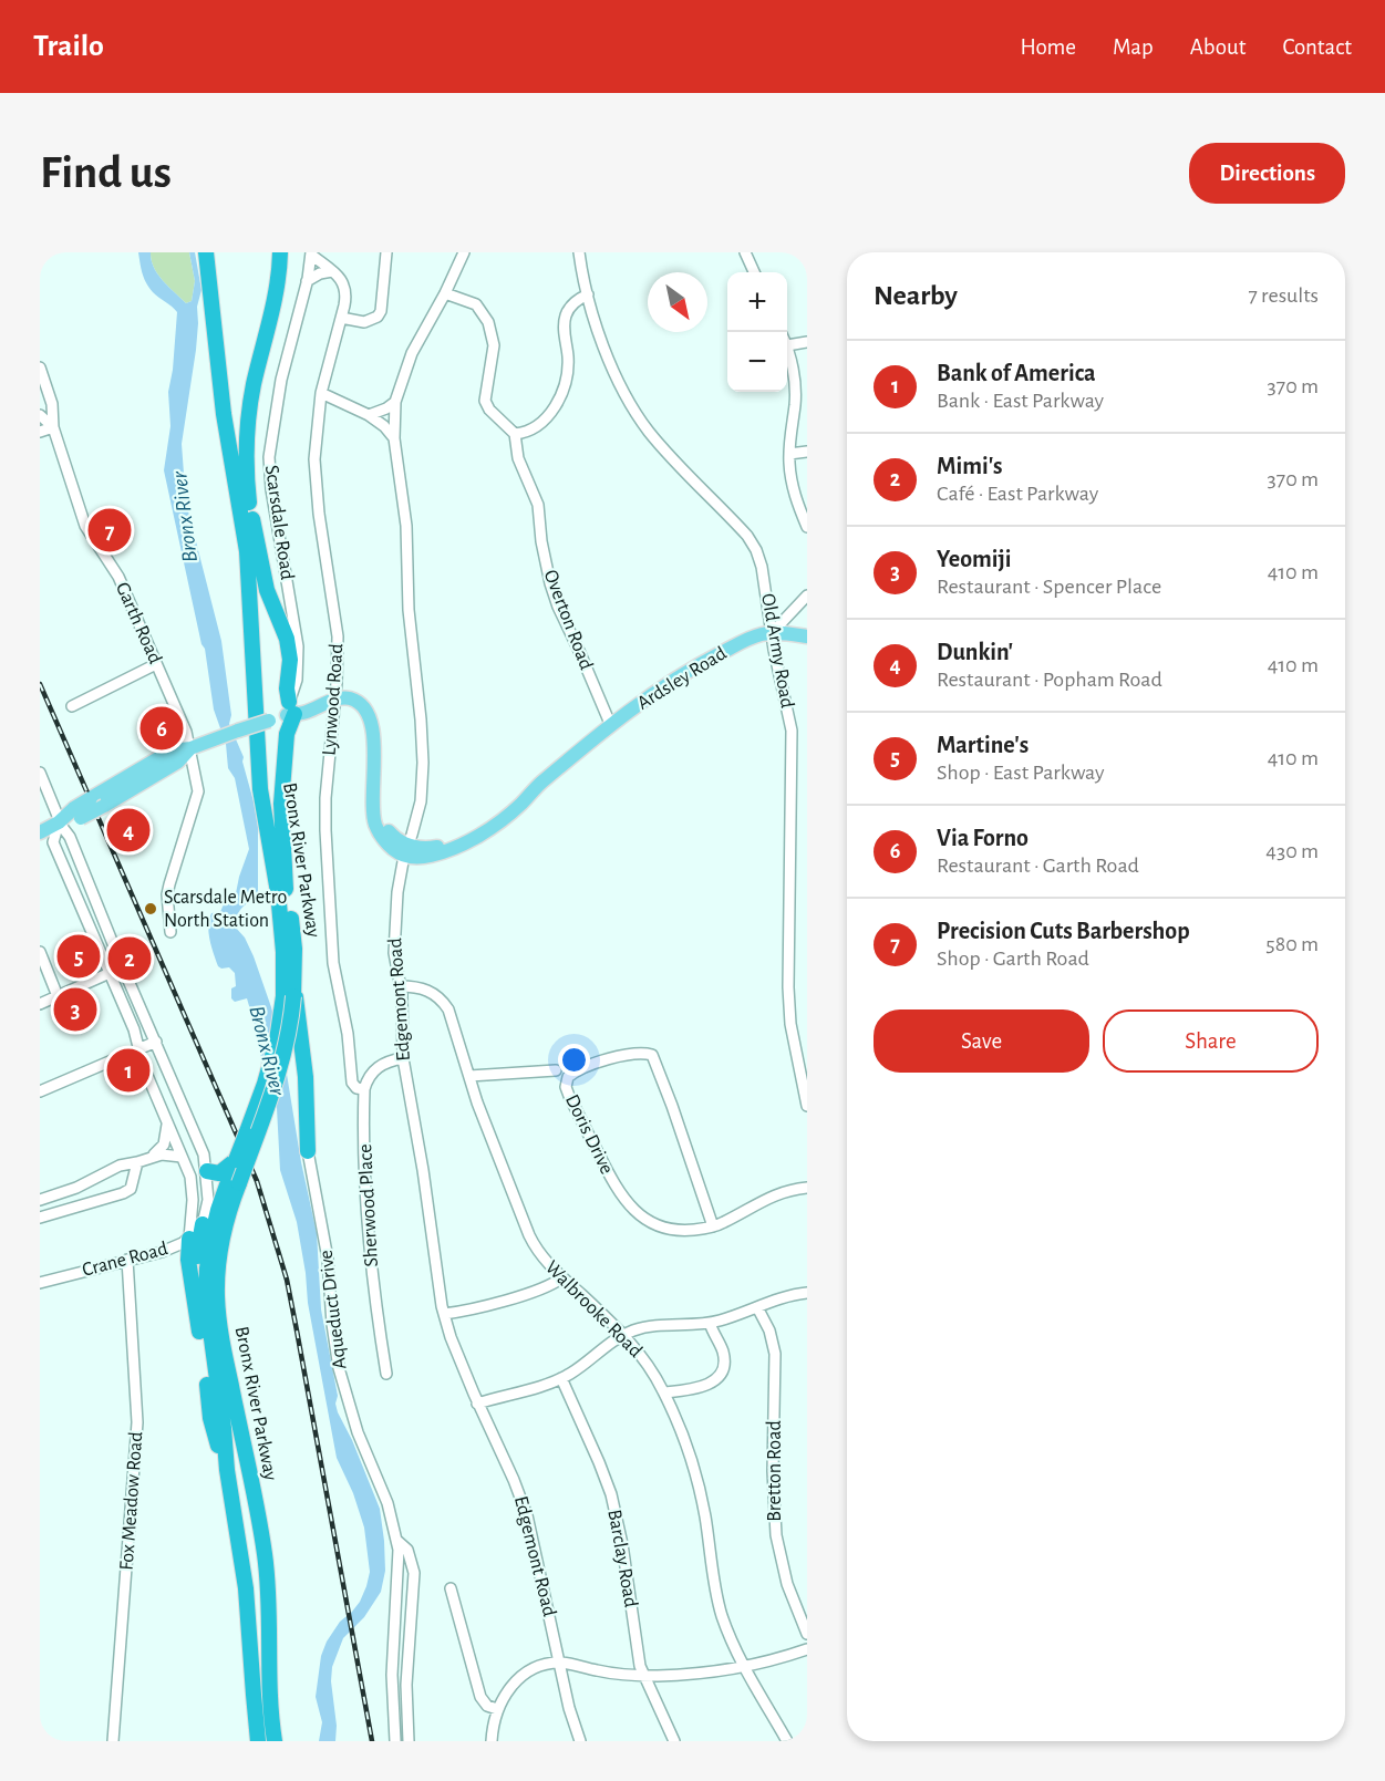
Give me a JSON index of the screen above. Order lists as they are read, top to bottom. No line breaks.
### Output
{"streets":{"highway":["Bronx River Parkway"],"main road":["Ardsley Road"],"street":["Scarsdale Road","Overton Road","Garth Road","Old Army Road","Lynwood Road","Edgemont Road","Doris Drive","Sherwood Place","Crane Road","Aqueduct Drive","Walbrooke Road","Bretton Road","Fox Meadow Road","Barclay Road"]},"crossings":[["Scarsdale Road","Lynwood Road"],["Overton Road","Ardsley Road"],["Old Army Road","Ardsley Road"],["Ardsley Road","Edgemont Road"],["Lynwood Road","Sherwood Place"],["Edgemont Road","Walbrooke Road"],["Crane Road","Fox Meadow Road"]],"water":["Bronx River"],"places":["Scarsdale Metro North Station"],"north":"bottom right","page":{"header":"Trailo","nav":["Home","Map","About","Contact"],"buttons":["Directions",["Save","Share"]],"title":"Find us","heading":["Nearby","7 results"],"map_buttons":["+","−"],"list":[{"mark":"1","name":"Bank of America","note":"Bank · East Parkway","value":"370 m"},{"mark":"2","name":"Mimi's","note":"Café · East Parkway","value":"370 m"},{"mark":"3","name":"Yeomiji","note":"Restaurant · Spencer Place","value":"410 m"},{"mark":"4","name":"Dunkin'","note":"Restaurant · Popham Road","value":"410 m"},{"mark":"5","name":"Martine's","note":"Shop · East Parkway","value":"410 m"},{"mark":"6","name":"Via Forno","note":"Restaurant · Garth Road","value":"430 m"},{"mark":"7","name":"Precision Cuts Barbershop","note":"Shop · Garth Road","value":"580 m"}],"pins":["7","6","4","5","2","3","1"]}}
